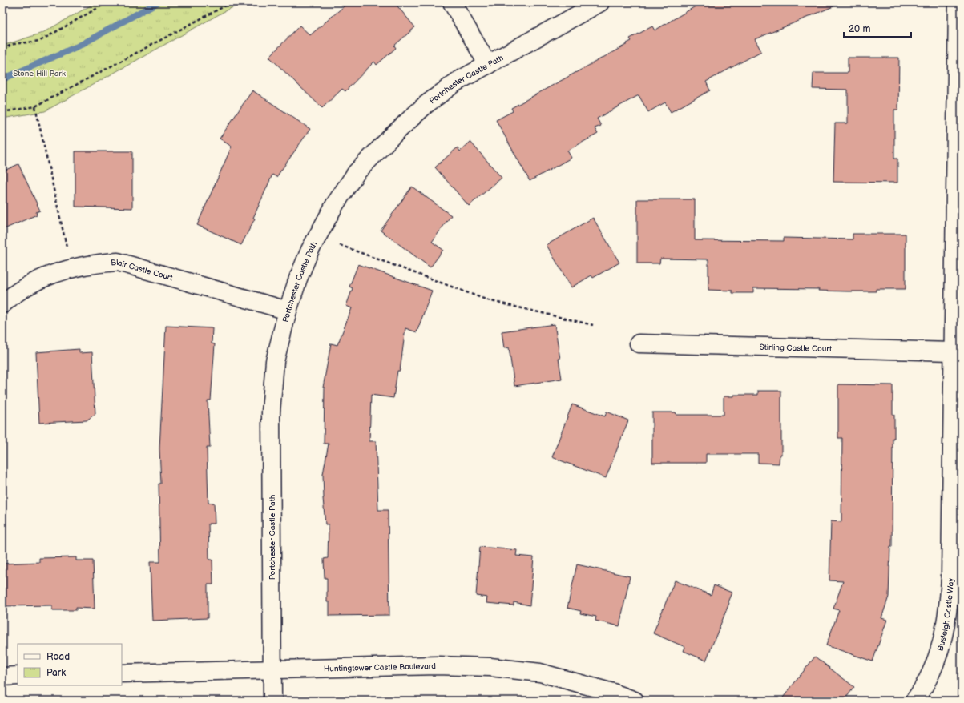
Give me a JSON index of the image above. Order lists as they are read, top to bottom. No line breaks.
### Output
{"streets":{"street":["Portchester Castle Path","Blair Castle Court","Stirling Castle Court","Busleigh Castle Way","Huntingtower Castle Boulevard"]},"crossings":[["Portchester Castle Path","Blair Castle Court"],["Portchester Castle Path","Huntingtower Castle Boulevard"],["Stirling Castle Court","Busleigh Castle Way"]],"parks":["Stone Hill Park"],"legend":["Road","Park"],"scale_bar":"20 m"}
